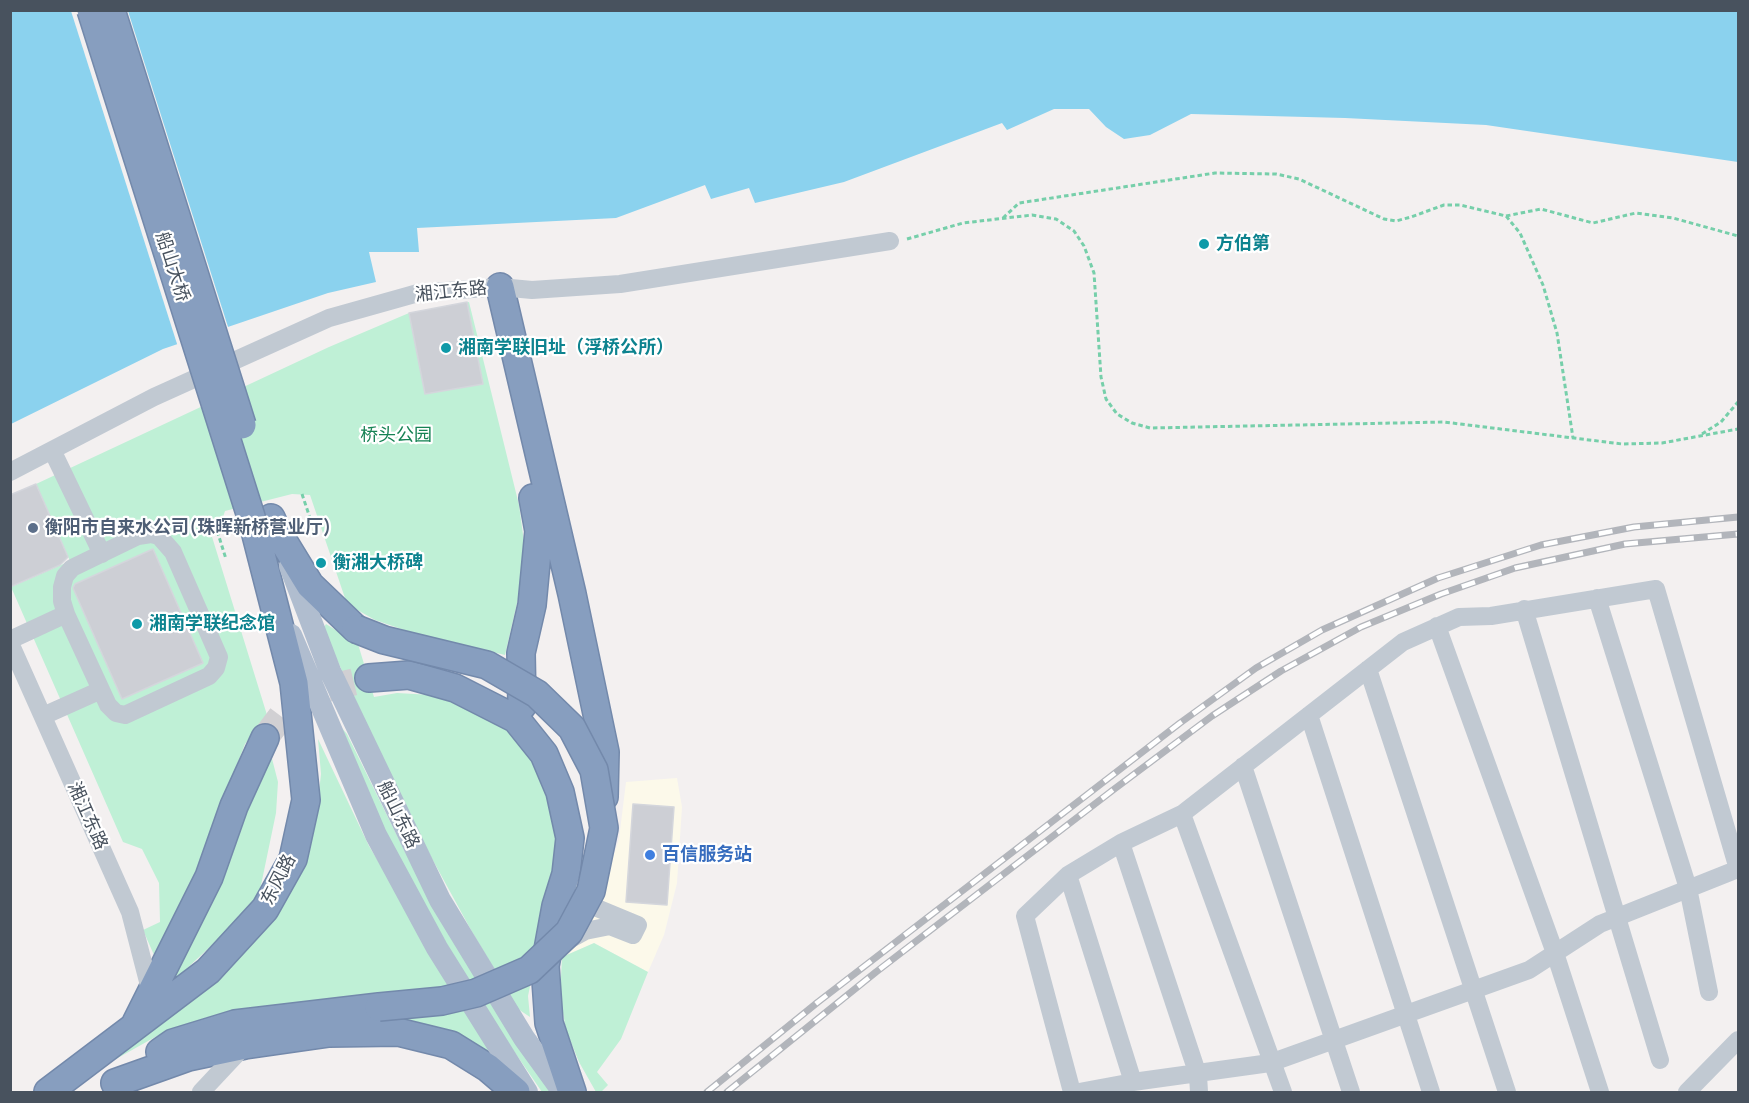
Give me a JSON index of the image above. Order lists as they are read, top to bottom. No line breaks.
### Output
{"streets":{"highway":["船山大桥","东风路"],"main road":["船山东路"],"street":["湘江东路"]},"crossings":[["船山大桥","船山东路"],["船山大桥","东风路"],["船山东路","东风路"]],"parks":["桥头公园"],"places":["方伯第","湘南学联旧址（浮桥公所）","衡阳市自来水公司(珠晖新桥营业厅)","衡湘大桥碑","湘南学联纪念馆","百信服务站"]}
